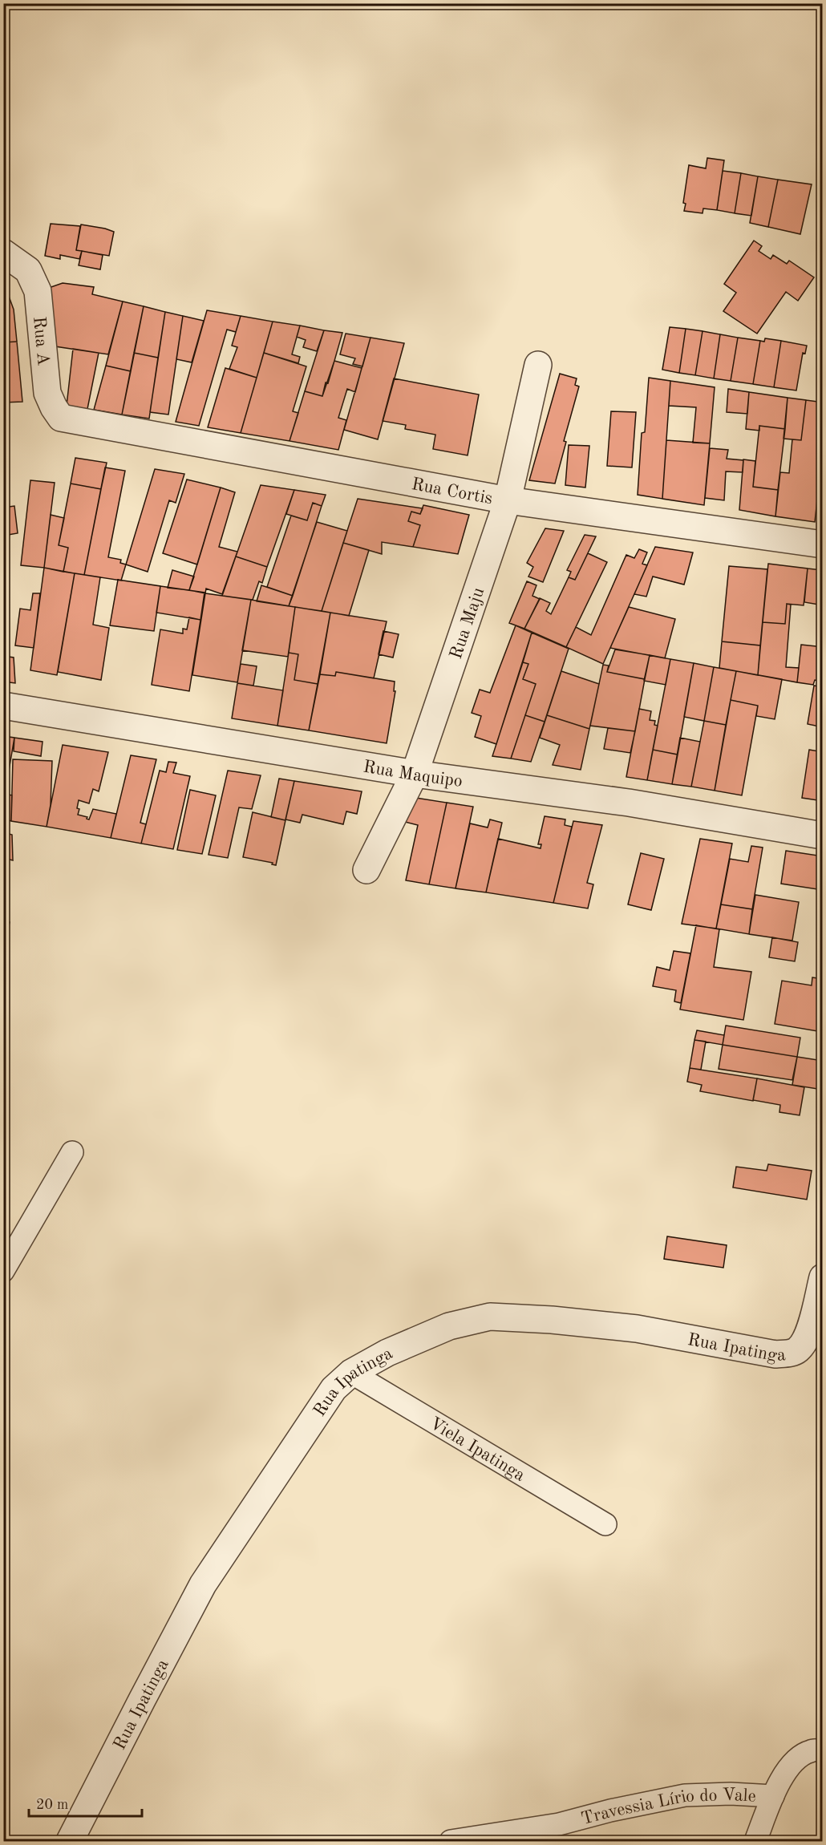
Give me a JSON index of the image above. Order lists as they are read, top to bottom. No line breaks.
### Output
{"streets":{"street":["Rua A","Rua Cortis","Rua Maju","Rua Maquipo","Rua Ipatinga"],"lane":["Viela Ipatinga","Travessia Lírio do Vale"]},"crossings":[["Rua A","Rua Cortis"],["Rua Cortis","Rua Maju"],["Rua Maju","Rua Maquipo"],["Rua Ipatinga","Viela Ipatinga"]],"scale_bar":"20 m"}
